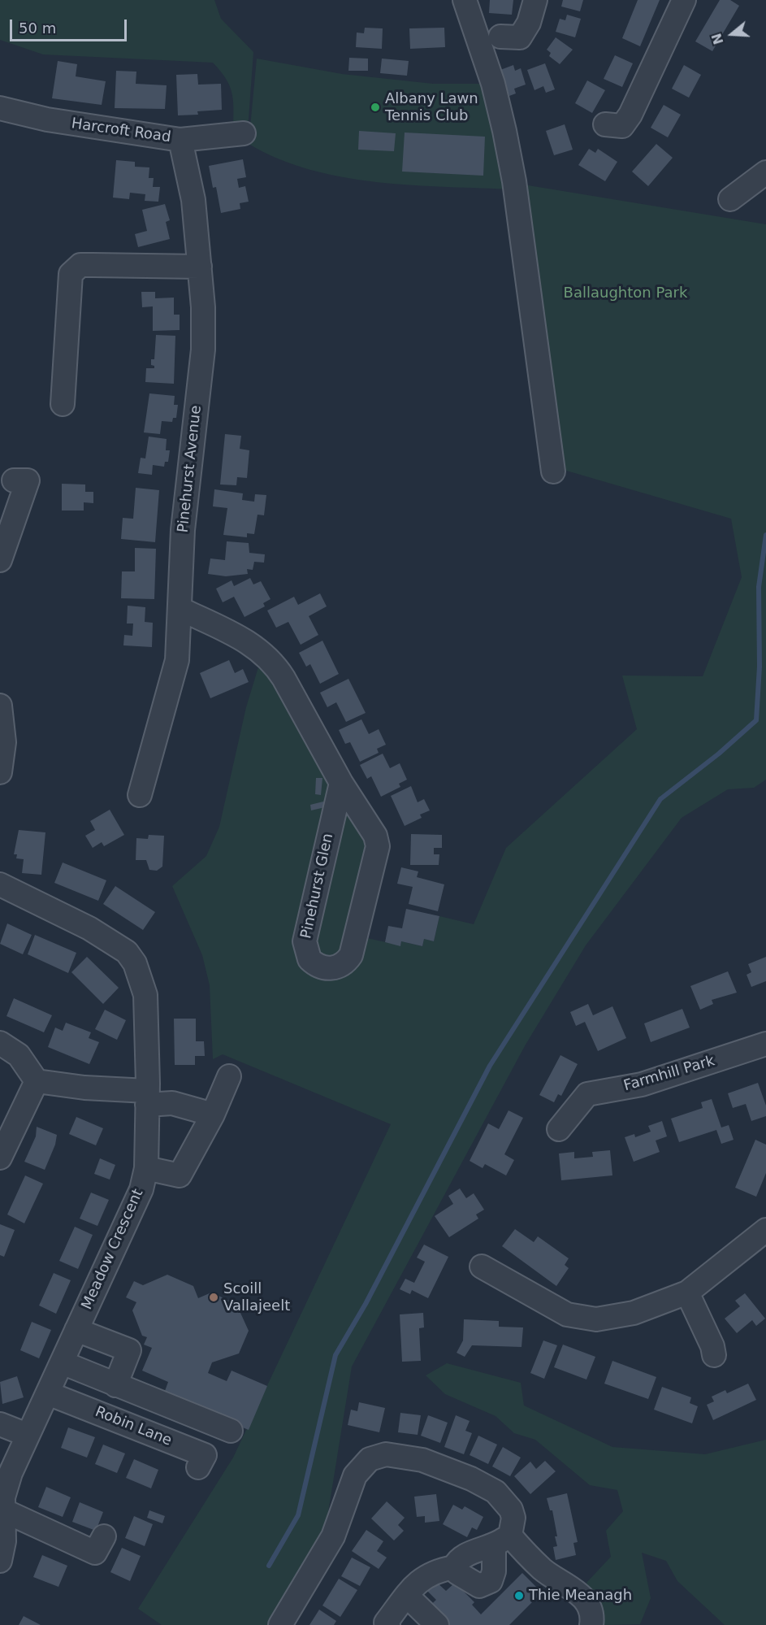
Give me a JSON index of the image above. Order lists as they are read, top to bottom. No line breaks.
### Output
{"streets":{"street":["Harcroft Road","Pinehurst Avenue","Pinehurst Glen","Farmhill Park","Meadow Crescent","Robin Lane"]},"crossings":[["Harcroft Road","Pinehurst Avenue"],["Pinehurst Avenue","Pinehurst Glen"],["Meadow Crescent","Robin Lane"]],"parks":["Ballaughton Park"],"places":["Albany Lawn Tennis Club","Scoill Vallajeelt","Thie Meanagh"],"scale_bar":"50 m","north":"left"}
